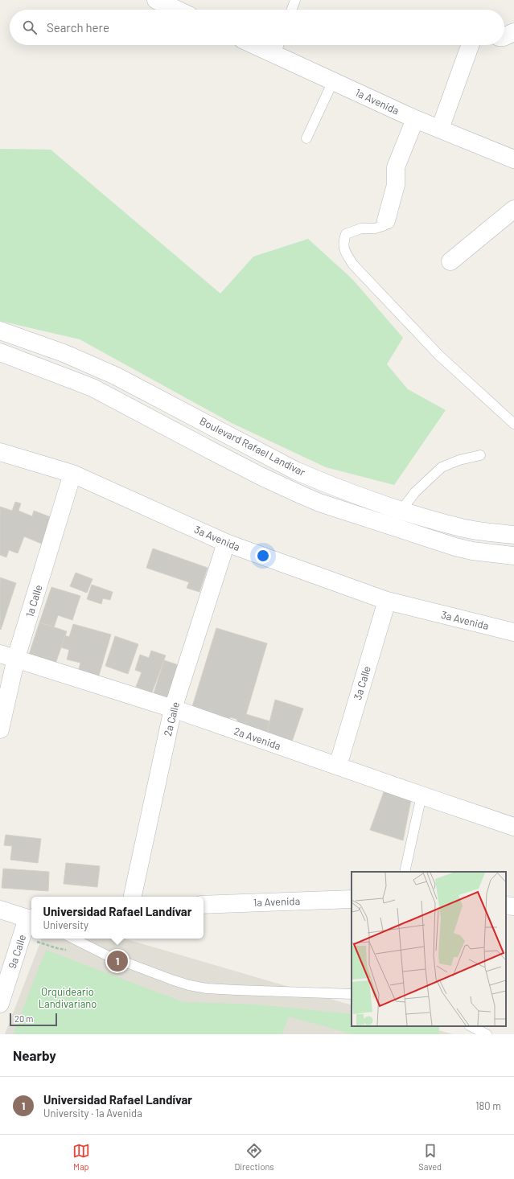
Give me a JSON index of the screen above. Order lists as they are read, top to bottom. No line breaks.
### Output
{"streets":{"street":["1a Avenida","Boulevard Rafael Landívar","3a Avenida","1a Calle","3a Calle","2a Calle","2a Avenida","9a Calle"]},"crossings":[["3a Avenida","1a Calle"],["3a Avenida","3a Calle"],["3a Avenida","2a Calle"],["1a Calle","2a Avenida"],["3a Calle","2a Avenida"],["2a Calle","2a Avenida"]],"parks":["Orquideario Landivariano"],"scale_bar":"20 m","page":{"search":"Search here","popup":["Universidad Rafael Landívar","University"],"pins":"1","scale":"20 m","heading":"Nearby","list":[{"mark":"1","name":"Universidad Rafael Landívar","note":"University · 1a Avenida","value":"180 m"}],"nav":["Map","Directions","Saved"]}}
